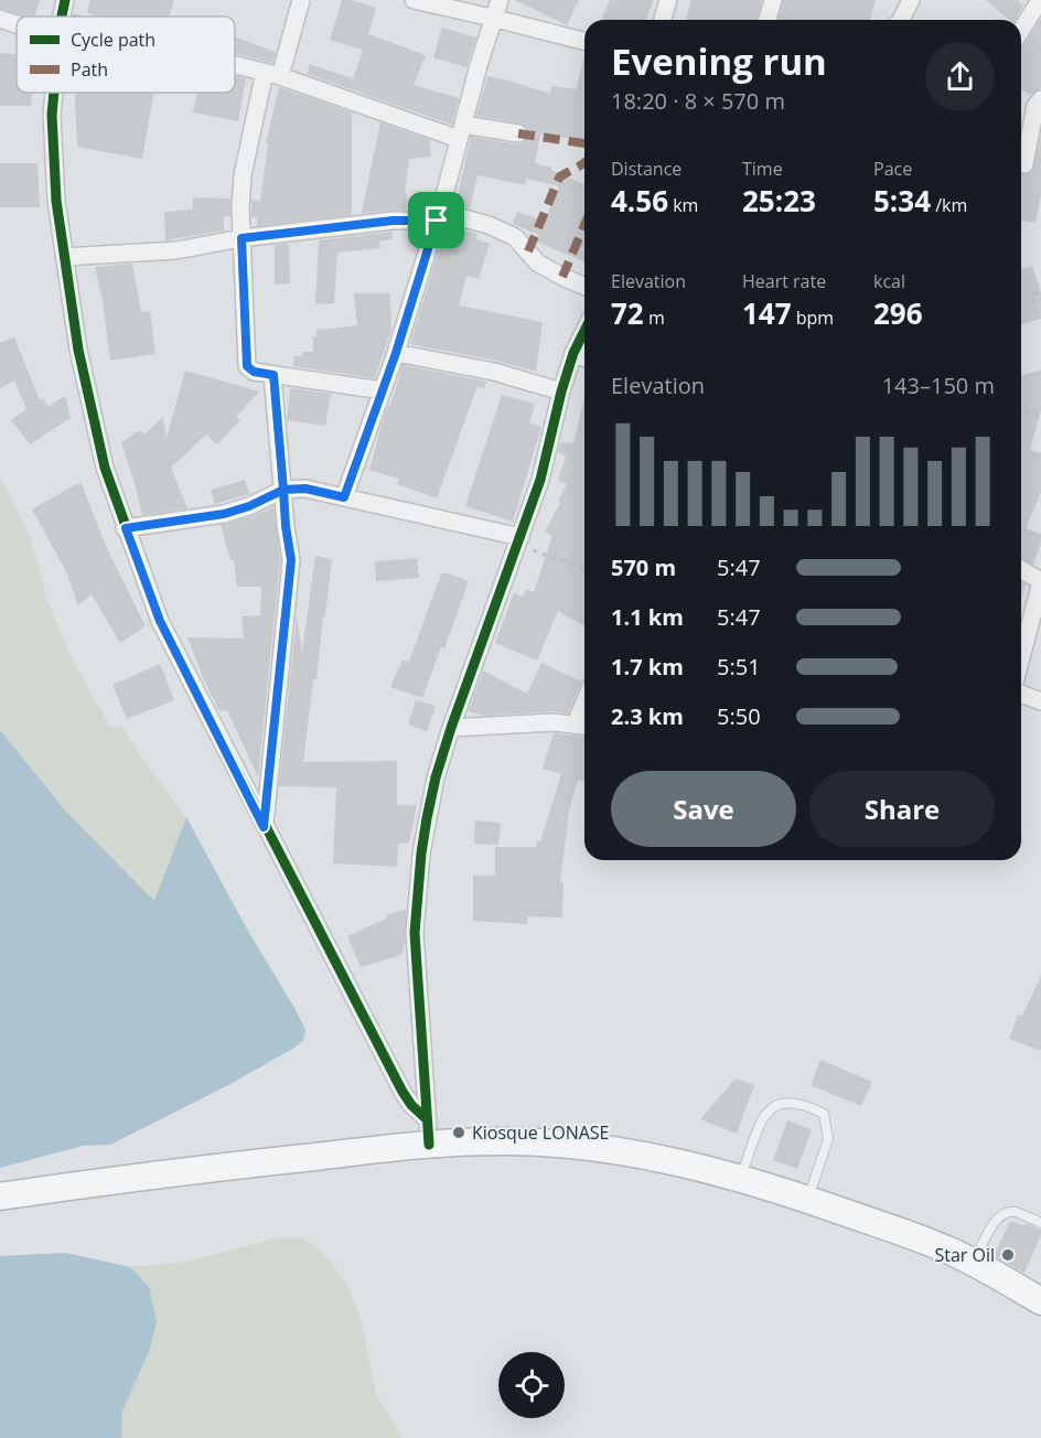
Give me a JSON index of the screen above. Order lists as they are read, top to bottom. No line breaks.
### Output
{"places":["Kiosque LONASE","Star Oil"],"legend":["Cycle path","Path"],"page":{"heading":["Evening run","18:20 · 8 × 570 m"],"stats":[["Distance","4.56 km"],["Time","25:23"],["Pace","5:34 /km"],["Elevation","72 m"],["Heart rate","147 bpm"],["kcal","296"]],"chart":["Elevation","143–150 m"],"list":[{"name":"570 m","note":"5:47"},{"name":"1.1 km","note":"5:47"},{"name":"1.7 km","note":"5:51"},{"name":"2.3 km","note":"5:50"}],"buttons":["Save","Share"]}}
